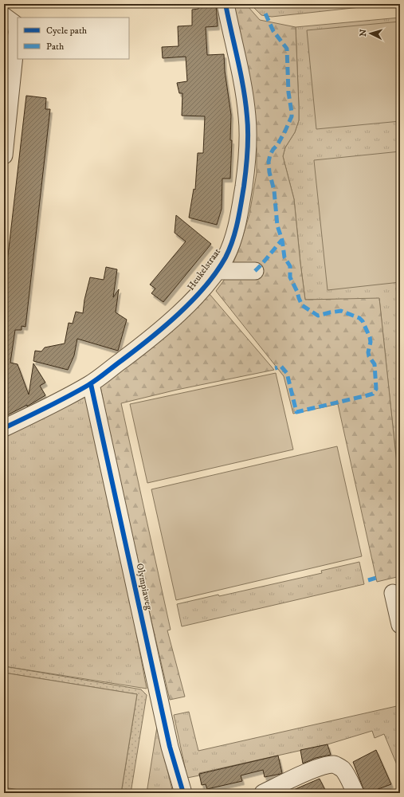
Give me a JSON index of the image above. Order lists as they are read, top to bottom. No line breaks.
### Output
{"streets":{"street":["Heukelstraat","Olympiaweg"]},"crossings":[["Heukelstraat","Olympiaweg"]],"legend":["Cycle path","Path"],"north":"left"}
